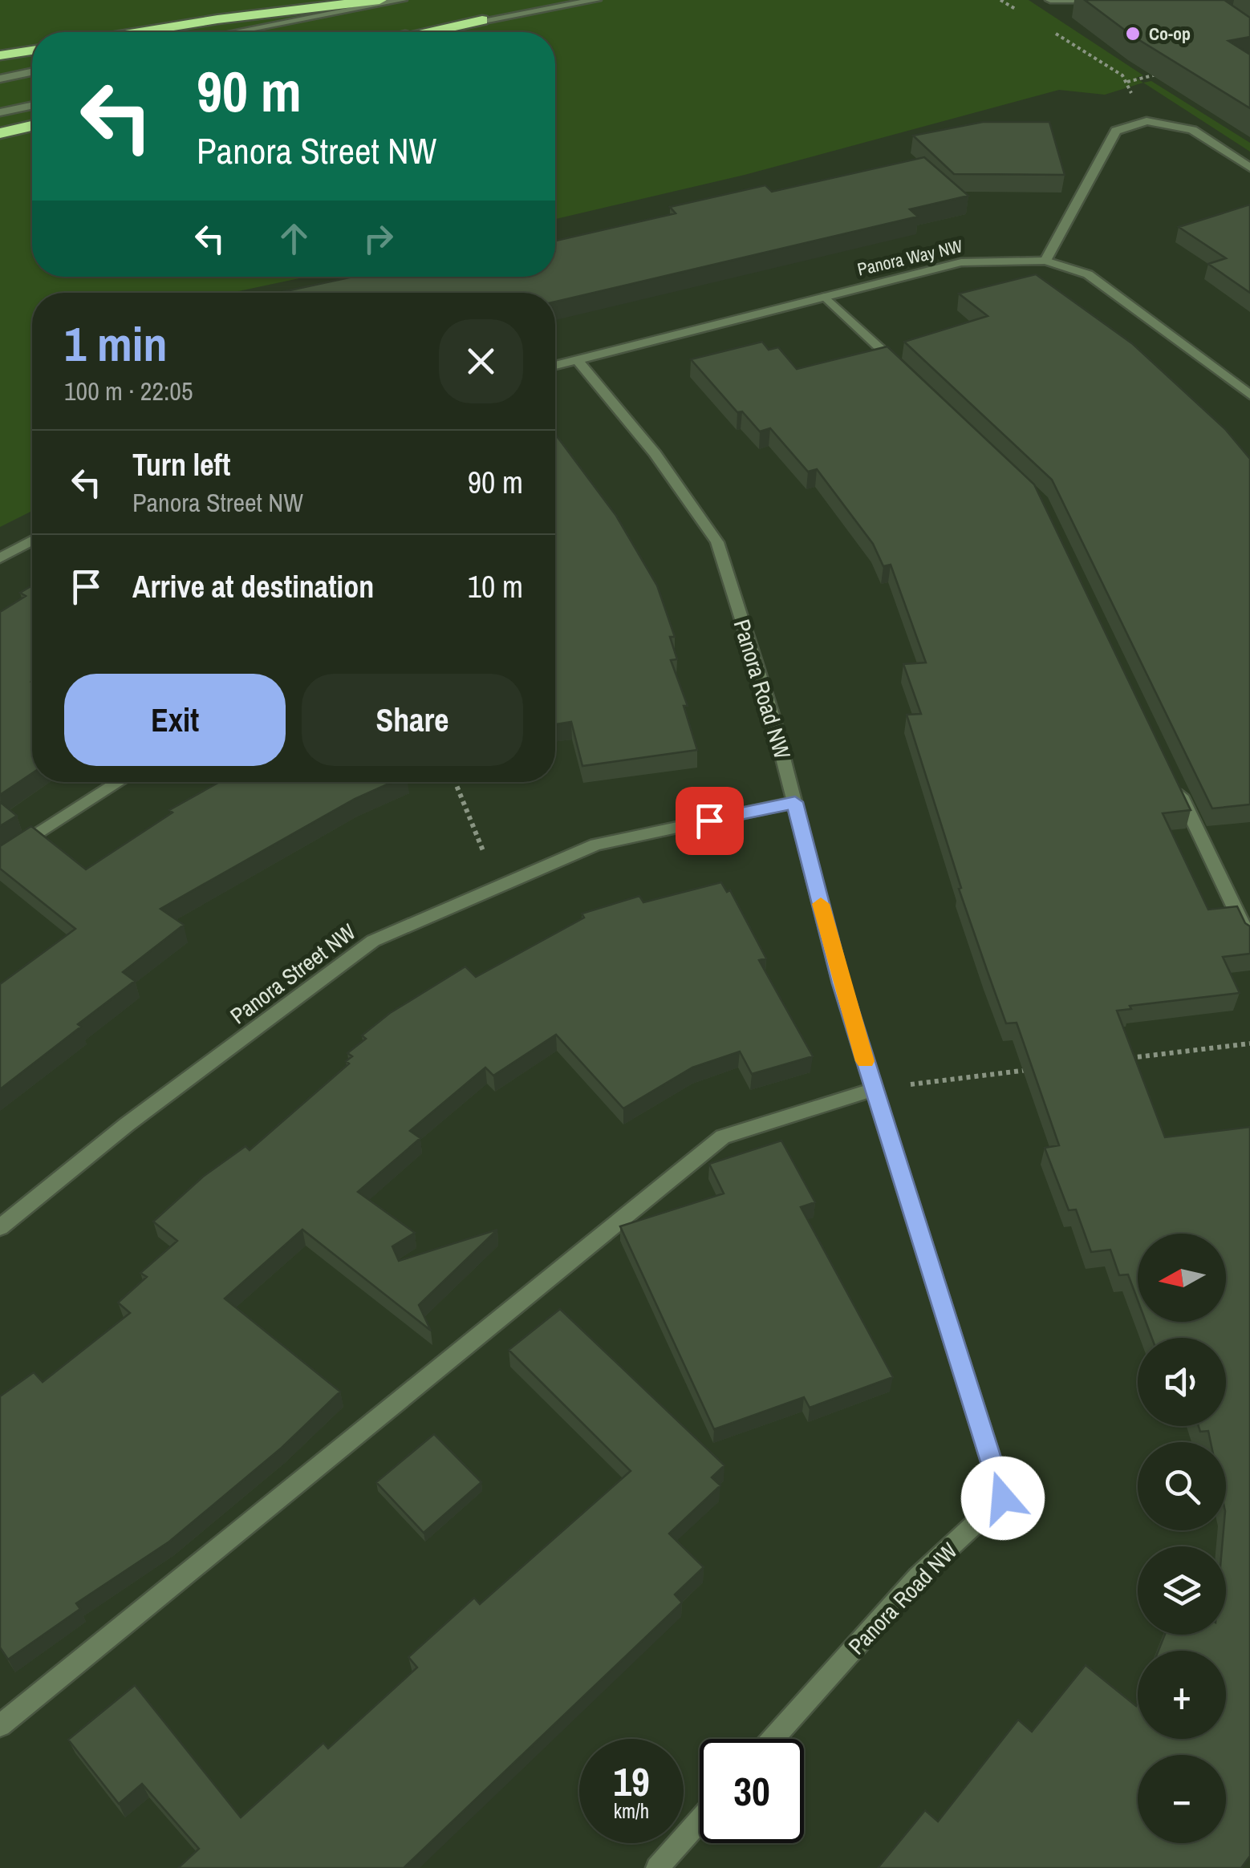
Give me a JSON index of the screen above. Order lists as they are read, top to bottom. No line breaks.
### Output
{"streets":{"street":["Panora Way NW","Panora Road NW","Panora Street NW"]},"crossings":[["Panora Way NW","Panora Road NW"],["Panora Road NW","Panora Street NW"]],"places":["Co-op"],"north":"left","page":{"turn":["90 m","Panora Street NW"],"heading":["1 min","100 m · 22:05"],"list":[{"name":"Turn left","note":"Panora Street NW","value":"90 m"},{"name":"Arrive at destination","value":"10 m"}],"buttons":["Exit","Share"],"map_buttons":["+","−"],"speed":"19 km/h","limit":"30"}}
